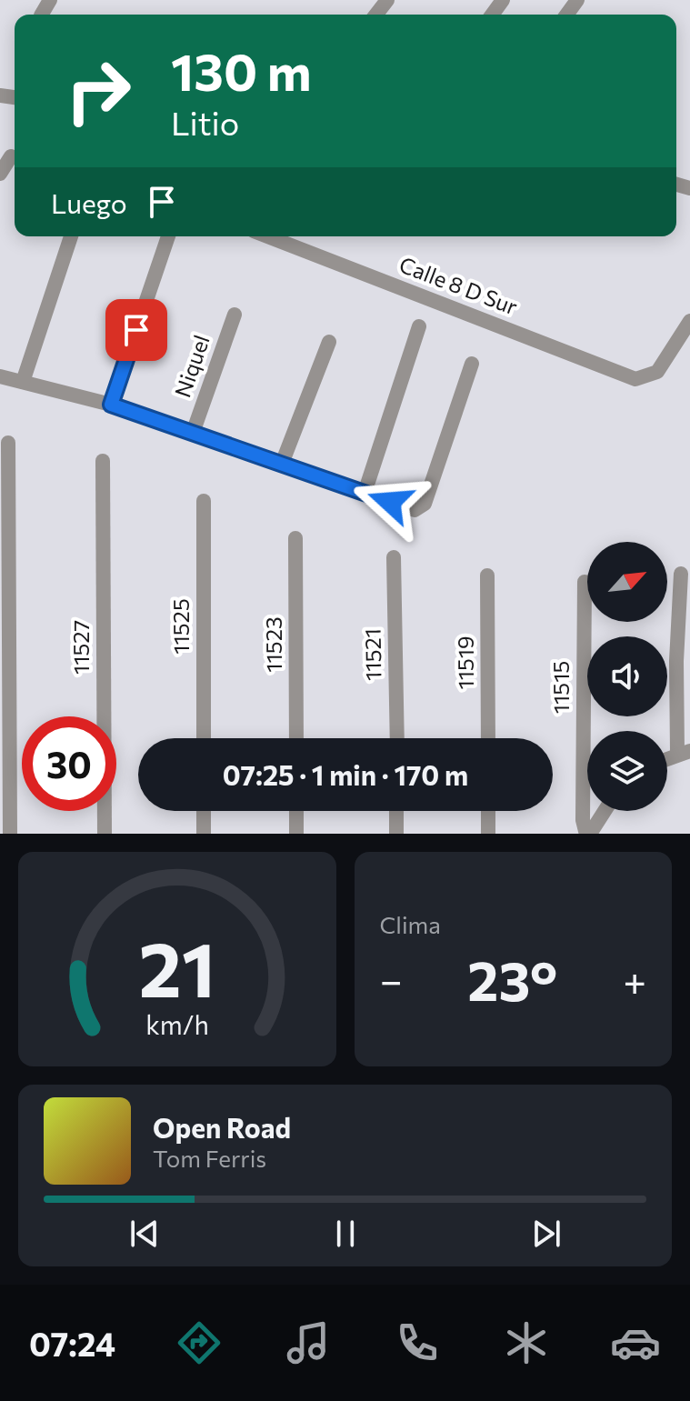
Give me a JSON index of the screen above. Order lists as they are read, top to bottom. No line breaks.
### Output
{"streets":{"street":["Calle 8 D Sur","Niquel","11525","11523","11527","11521","11519","11515"]},"north":"top right","page":{"turn":["130 m","Litio"],"then":"Luego","limit":"30","trip":"07:25 · 1 min · 170 m","tile":"Clima","heat":["−","23°","+"],"song":["Open Road","Tom Ferris"],"tabs":"07:24","gauge":["21","km/h"]}}
